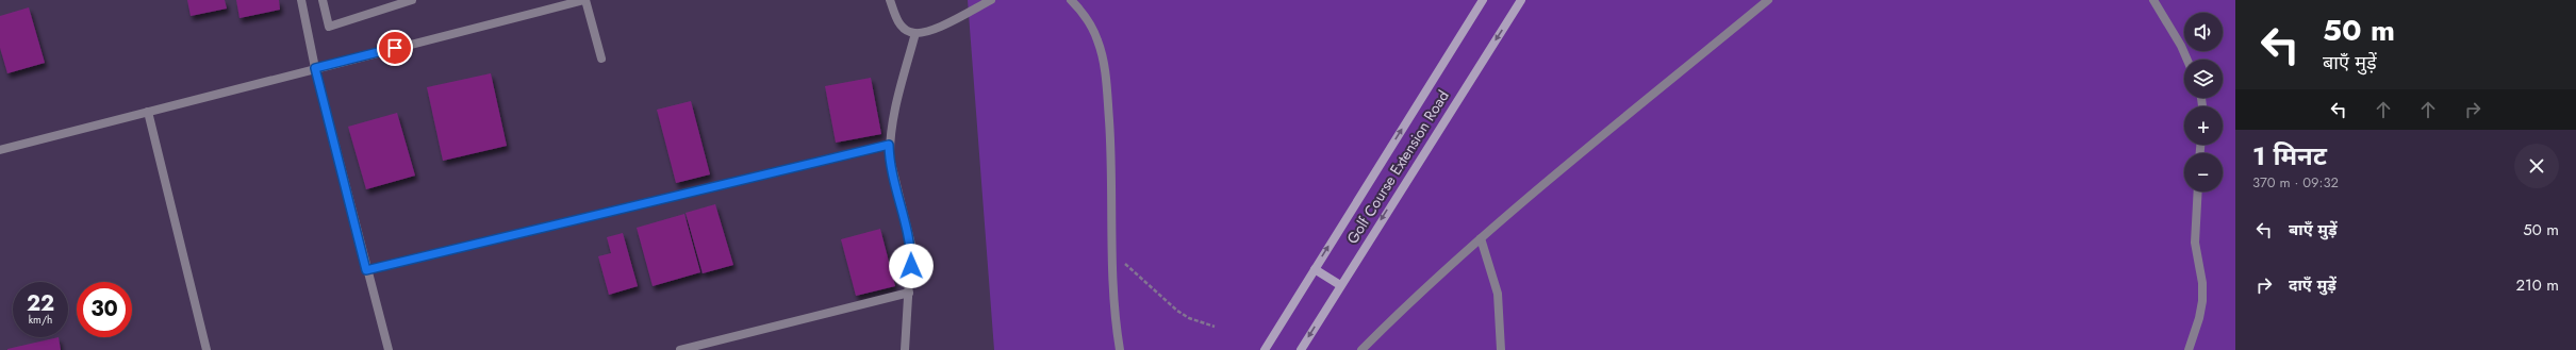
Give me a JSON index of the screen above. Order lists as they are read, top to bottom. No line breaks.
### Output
{"streets":{"main road":["Golf Course Extension Road"]},"page":{"turn":["50 m","बाएँ मुड़ें"],"map_buttons":["+","−"],"heading":["1 मिनट","370 m · 09:32"],"list":[{"name":"बाएँ मुड़ें","value":"50 m"},{"name":"दाएँ मुड़ें","value":"210 m"}],"speed":"22 km/h","limit":"30"}}
